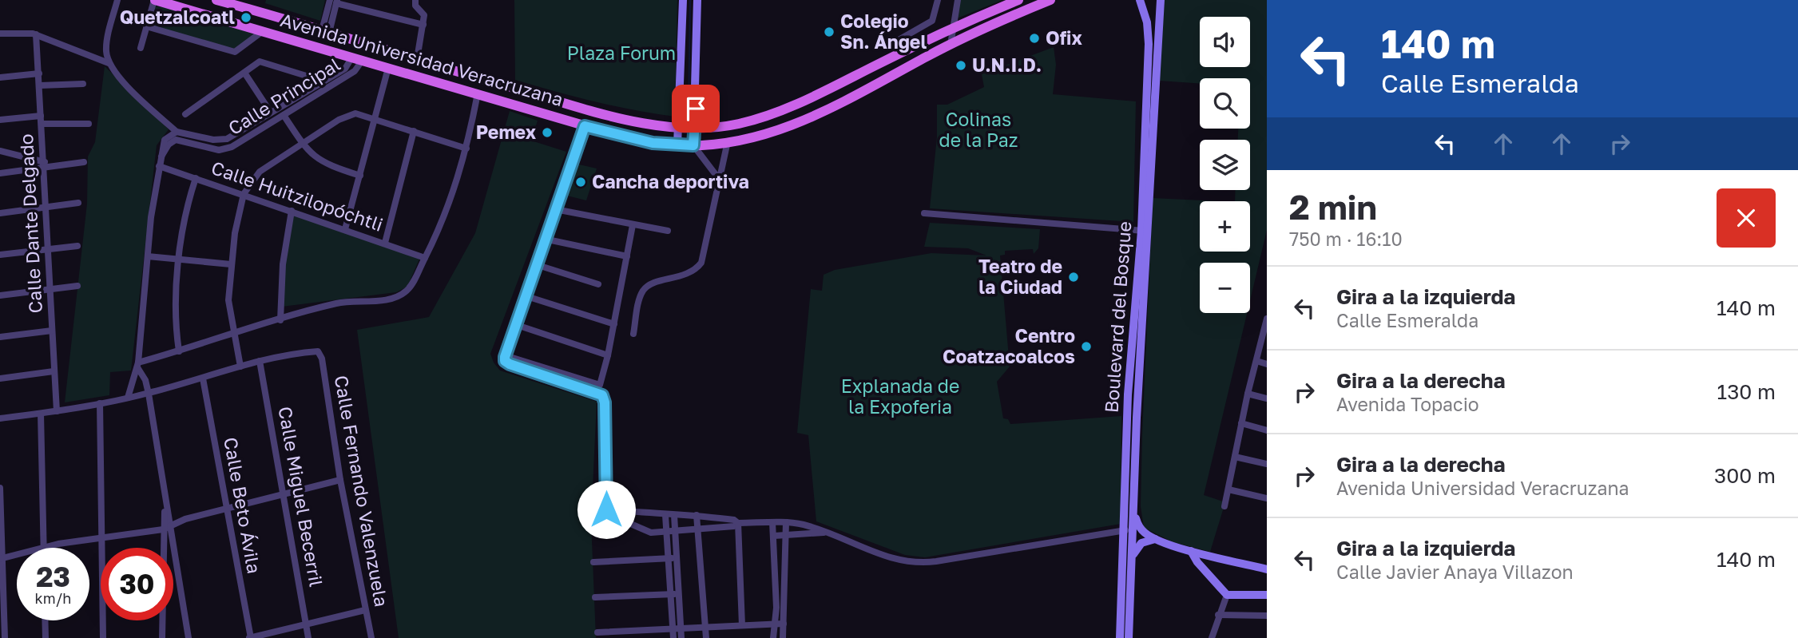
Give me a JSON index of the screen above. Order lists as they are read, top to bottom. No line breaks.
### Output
{"streets":{"main road":["Avenida Universidad Veracruzana","Boulevard del Bosque"],"street":["Calle Principal","Calle Huitzilopóchtli","Calle Dante Delgado","Calle Fernando Valenzuela","Calle Miguel Becerril","Calle Beto Ávila"]},"crossings":[["Avenida Universidad Veracruzana","Calle Principal"],["Calle Principal","Calle Huitzilopóchtli"],["Calle Fernando Valenzuela","Calle Miguel Becerril"]],"parks":["Plaza Forum","Colinas de la Paz","Explanada de la Expoferia"],"places":["Quetzalcoatl","Colegio Sn. Ángel","Ofix","U.N.I.D.","Pemex","Cancha deportiva","Teatro de la Ciudad","Centro Coatzacoalcos"],"page":{"turn":["140 m","Calle Esmeralda"],"map_buttons":["+","−"],"heading":["2 min","750 m · 16:10"],"list":[{"name":"Gira a la izquierda","note":"Calle Esmeralda","value":"140 m"},{"name":"Gira a la derecha","note":"Avenida Topacio","value":"130 m"},{"name":"Gira a la derecha","note":"Avenida Universidad Veracruzana","value":"300 m"},{"name":"Gira a la izquierda","note":"Calle Javier Anaya Villazon","value":"140 m"}],"speed":"23 km/h","limit":"30"}}
